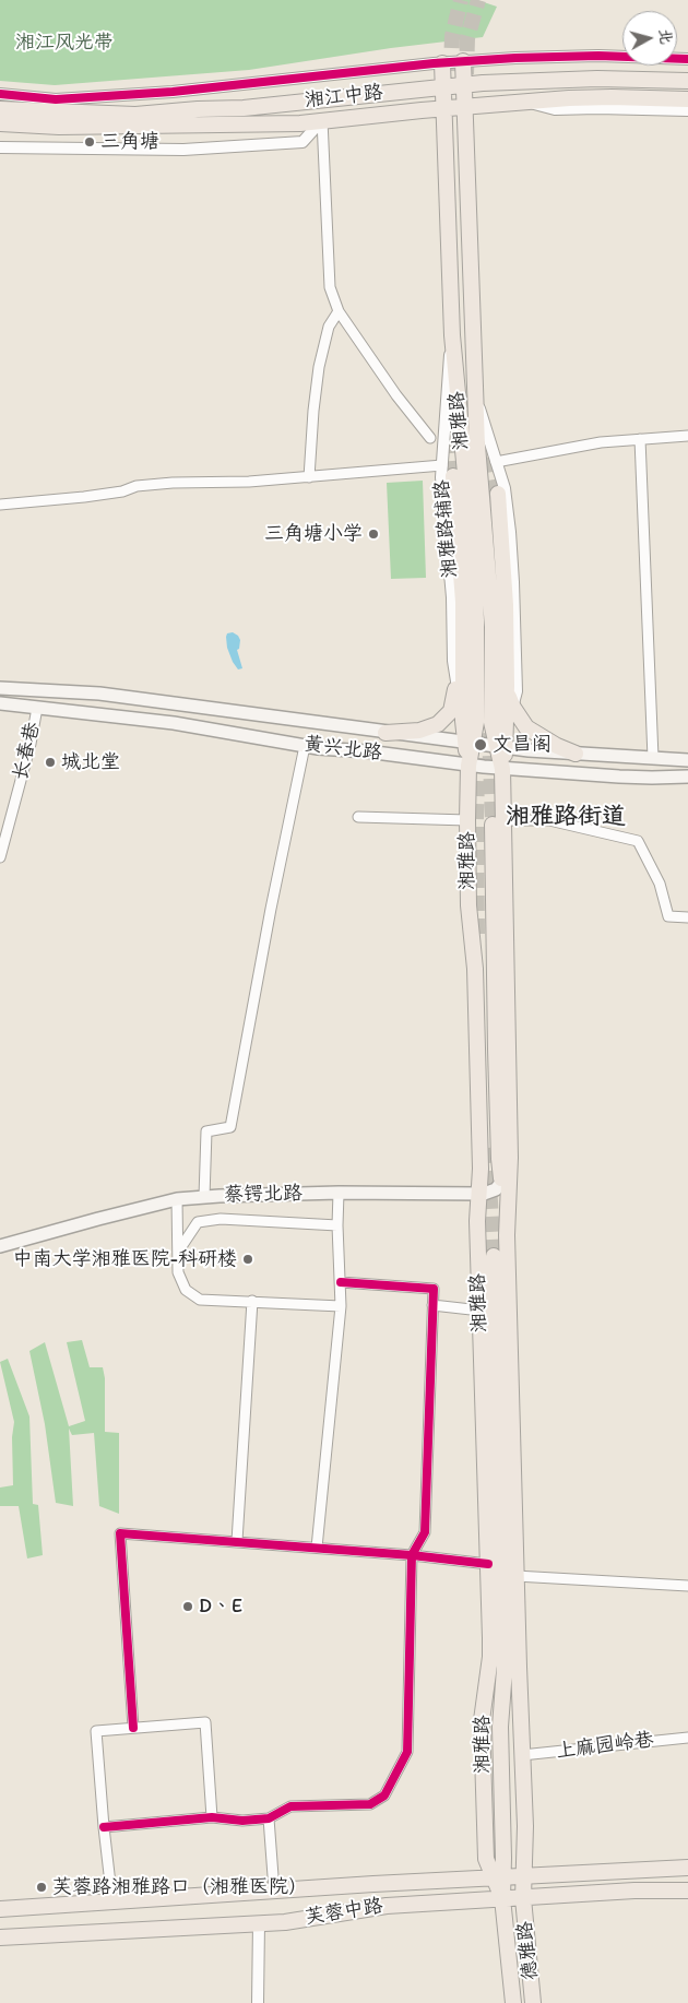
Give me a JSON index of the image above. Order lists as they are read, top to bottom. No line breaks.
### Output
{"streets":{"main road":["湘江中路","湘雅路","黄兴北路","蔡锷北路","芙蓉中路","德雅路"],"street":["湘雅路辅路","长春巷","上麻园岭巷"]},"crossings":[["湘江中路","湘雅路"],["湘雅路","湘雅路辅路"],["湘雅路","黄兴北路"],["湘雅路","蔡锷北路"],["湘雅路","上麻园岭巷"],["湘雅路","芙蓉中路"],["湘雅路","德雅路"],["黄兴北路","长春巷"],["芙蓉中路","德雅路"]],"districts":["湘雅路街道"],"parks":["湘江风光带"],"places":["三角塘","三角塘小学","文昌阁","城北堂","中南大学湘雅医院-科研楼","D、E","芙蓉路湘雅路口（湘雅医院）"],"north":"right"}
